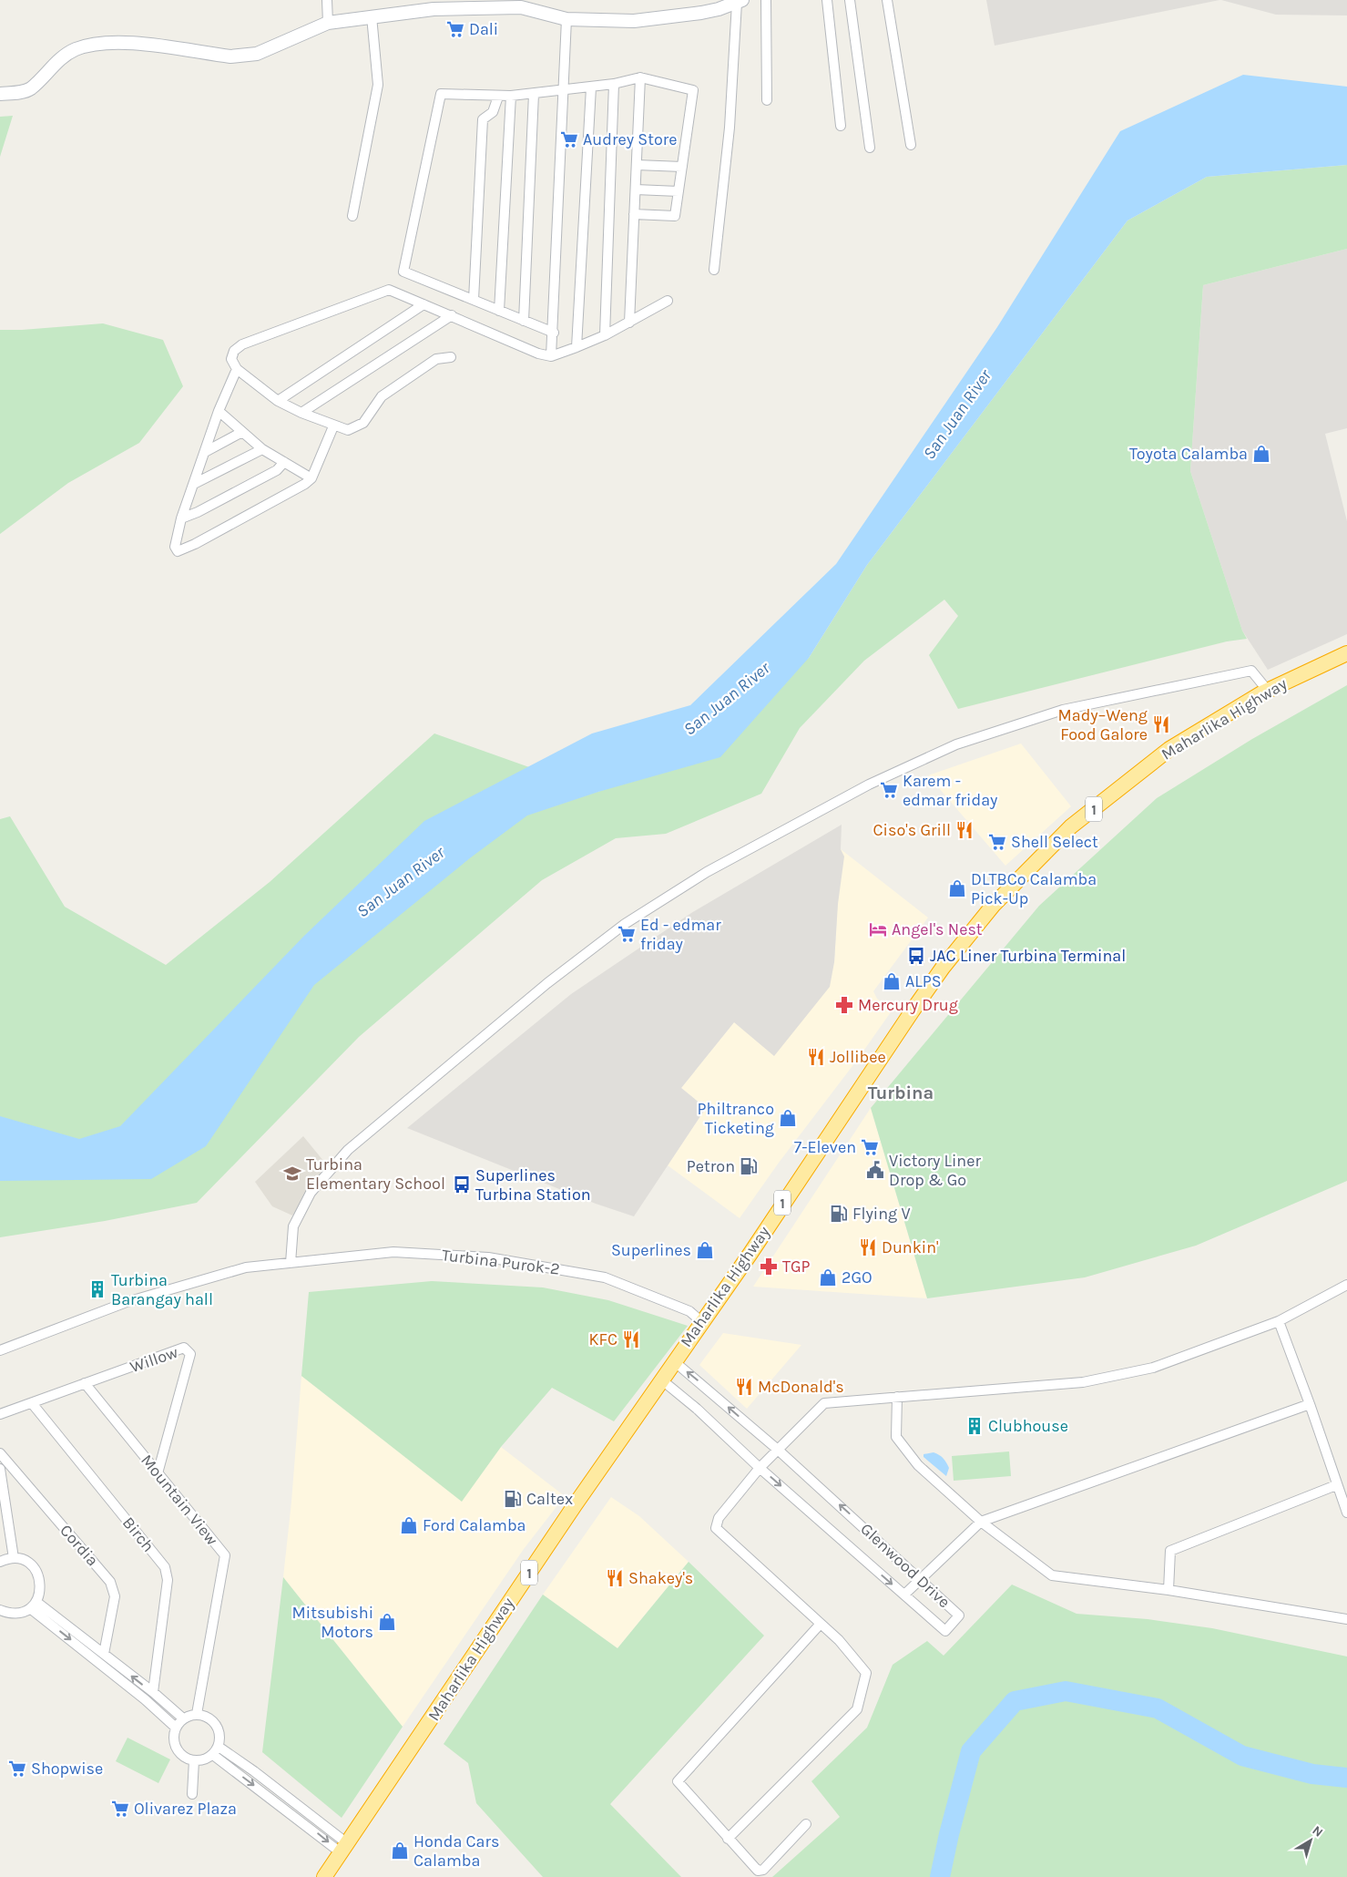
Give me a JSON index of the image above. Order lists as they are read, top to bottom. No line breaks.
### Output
{"streets":{"highway":["Maharlika Highway","1"],"street":["Turbina Purok-2","Willow","Mountain View","Birch","Cordia","Glenwood Drive"]},"crossings":[["Maharlika Highway","Turbina Purok-2"],["Maharlika Highway","Glenwood Drive"],["Willow","Mountain View"],["Willow","Birch"]],"districts":["Turbina"],"water":["San Juan River"],"places":{"supermarket":["Dali","Audrey Store","Karem - edmar friday","Shell Select","Ed - edmar friday","7-Eleven","Shopwise","Olivarez Plaza"],"shop":["Toyota Calamba","DLTBCo Calamba Pick-Up","ALPS","Philtranco Ticketing","Superlines","2GO","Ford Calamba","Mitsubishi Motors","Honda Cars Calamba"],"restaurant":["Mady–Weng Food Galore","Ciso's Grill","Jollibee","Dunkin'","KFC","McDonald's","Shakey's"],"hotel":["Angel's Nest"],"bus stop":["JAC Liner Turbina Terminal","Superlines Turbina Station"],"pharmacy":["Mercury Drug","TGP"],"fuel station":["Petron","Flying V","Caltex"],"public building":["Victory Liner Drop & Go"],"school or university":["Turbina Elementary School"],"building":["Turbina Barangay hall","Clubhouse"]},"north":"top right"}
